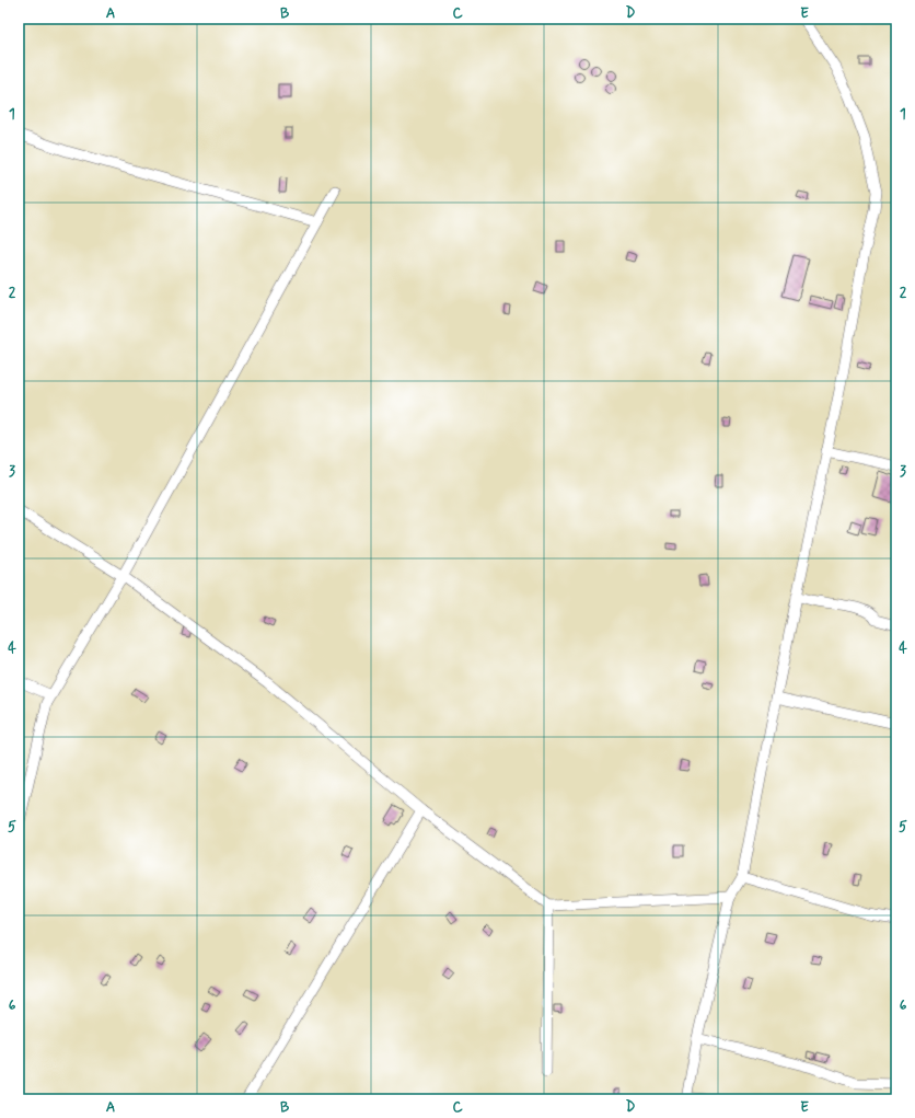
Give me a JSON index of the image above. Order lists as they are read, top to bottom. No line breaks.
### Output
{"grid":{"columns":["A","B","C","D","E"],"rows":["1","2","3","4","5","6"]}}
